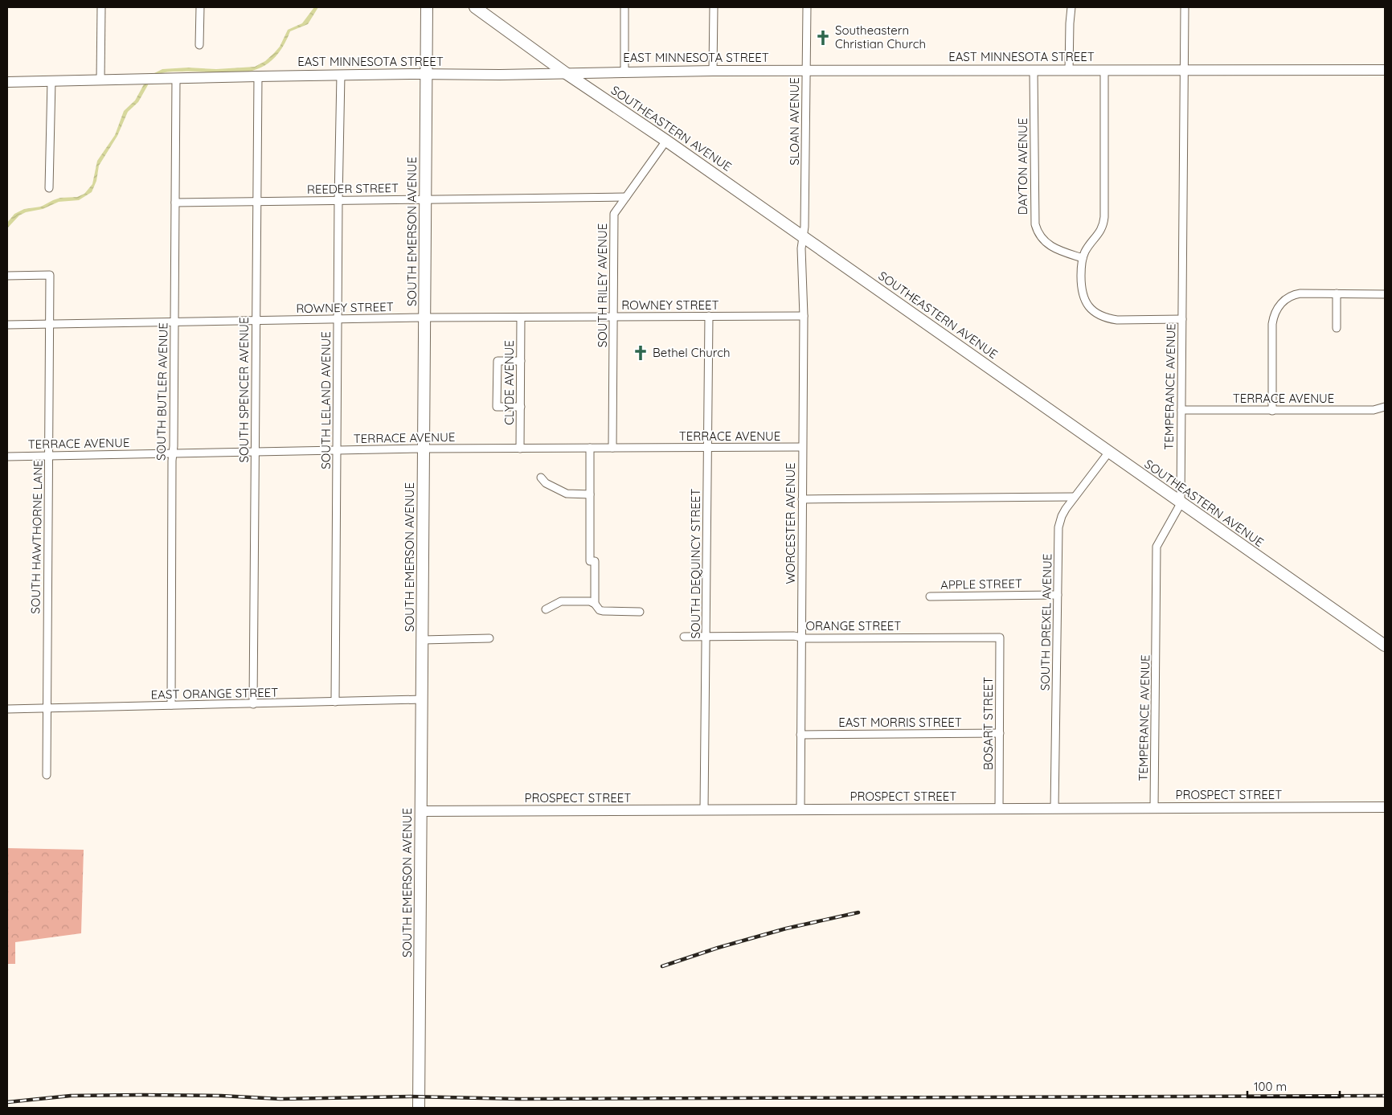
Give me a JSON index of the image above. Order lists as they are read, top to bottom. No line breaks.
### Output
{"streets":{"main road":["SOUTHEASTERN AVENUE","SOUTH EMERSON AVENUE"],"street":["EAST MINNESOTA STREET","SLOAN AVENUE","DAYTON AVENUE","REEDER STREET","SOUTH RILEY AVENUE","ROWNEY STREET","CLYDE AVENUE","TEMPERANCE AVENUE","SOUTH SPENCER AVENUE","SOUTH BUTLER AVENUE","TERRACE AVENUE","SOUTH LELAND AVENUE","WORCESTER AVENUE","SOUTH HAWTHORNE LANE","SOUTH DEQUINCY STREET","APPLE STREET","SOUTH DREXEL AVENUE","ORANGE STREET","EAST ORANGE STREET","EAST MORRIS STREET","BOSART STREET","PROSPECT STREET"]},"crossings":[["EAST MINNESOTA STREET","SLOAN AVENUE"],["EAST MINNESOTA STREET","SOUTHEASTERN AVENUE"],["EAST MINNESOTA STREET","DAYTON AVENUE"],["EAST MINNESOTA STREET","SOUTH EMERSON AVENUE"],["EAST MINNESOTA STREET","TEMPERANCE AVENUE"],["EAST MINNESOTA STREET","SOUTH SPENCER AVENUE"],["EAST MINNESOTA STREET","SOUTH BUTLER AVENUE"],["EAST MINNESOTA STREET","SOUTH LELAND AVENUE"],["SLOAN AVENUE","SOUTHEASTERN AVENUE"],["SLOAN AVENUE","WORCESTER AVENUE"],["SOUTHEASTERN AVENUE","SOUTH RILEY AVENUE"],["SOUTHEASTERN AVENUE","TEMPERANCE AVENUE"],["SOUTHEASTERN AVENUE","WORCESTER AVENUE"],["SOUTHEASTERN AVENUE","SOUTH DREXEL AVENUE"],["REEDER STREET","SOUTH EMERSON AVENUE"],["REEDER STREET","SOUTH RILEY AVENUE"],["REEDER STREET","SOUTH SPENCER AVENUE"],["REEDER STREET","SOUTH BUTLER AVENUE"],["REEDER STREET","SOUTH LELAND AVENUE"],["SOUTH EMERSON AVENUE","ROWNEY STREET"],["SOUTH EMERSON AVENUE","TERRACE AVENUE"],["SOUTH EMERSON AVENUE","EAST ORANGE STREET"],["SOUTH EMERSON AVENUE","PROSPECT STREET"],["SOUTH RILEY AVENUE","ROWNEY STREET"],["SOUTH RILEY AVENUE","TERRACE AVENUE"],["ROWNEY STREET","CLYDE AVENUE"],["ROWNEY STREET","SOUTH SPENCER AVENUE"],["ROWNEY STREET","SOUTH BUTLER AVENUE"],["ROWNEY STREET","SOUTH LELAND AVENUE"],["ROWNEY STREET","WORCESTER AVENUE"],["ROWNEY STREET","SOUTH HAWTHORNE LANE"],["ROWNEY STREET","SOUTH DEQUINCY STREET"],["CLYDE AVENUE","TERRACE AVENUE"],["TEMPERANCE AVENUE","TERRACE AVENUE"],["TEMPERANCE AVENUE","PROSPECT STREET"],["SOUTH SPENCER AVENUE","TERRACE AVENUE"],["SOUTH SPENCER AVENUE","EAST ORANGE STREET"],["SOUTH BUTLER AVENUE","TERRACE AVENUE"],["SOUTH BUTLER AVENUE","EAST ORANGE STREET"],["TERRACE AVENUE","SOUTH LELAND AVENUE"],["TERRACE AVENUE","WORCESTER AVENUE"],["TERRACE AVENUE","SOUTH HAWTHORNE LANE"],["TERRACE AVENUE","SOUTH DEQUINCY STREET"],["SOUTH LELAND AVENUE","EAST ORANGE STREET"],["WORCESTER AVENUE","ORANGE STREET"],["WORCESTER AVENUE","EAST MORRIS STREET"],["WORCESTER AVENUE","PROSPECT STREET"],["SOUTH HAWTHORNE LANE","EAST ORANGE STREET"],["SOUTH DEQUINCY STREET","ORANGE STREET"],["SOUTH DEQUINCY STREET","PROSPECT STREET"],["APPLE STREET","SOUTH DREXEL AVENUE"],["SOUTH DREXEL AVENUE","PROSPECT STREET"],["ORANGE STREET","BOSART STREET"],["EAST MORRIS STREET","BOSART STREET"],["BOSART STREET","PROSPECT STREET"]],"places":{"church":["Southeastern Christian Church","Bethel Church"]},"scale_bar":"100 m"}
